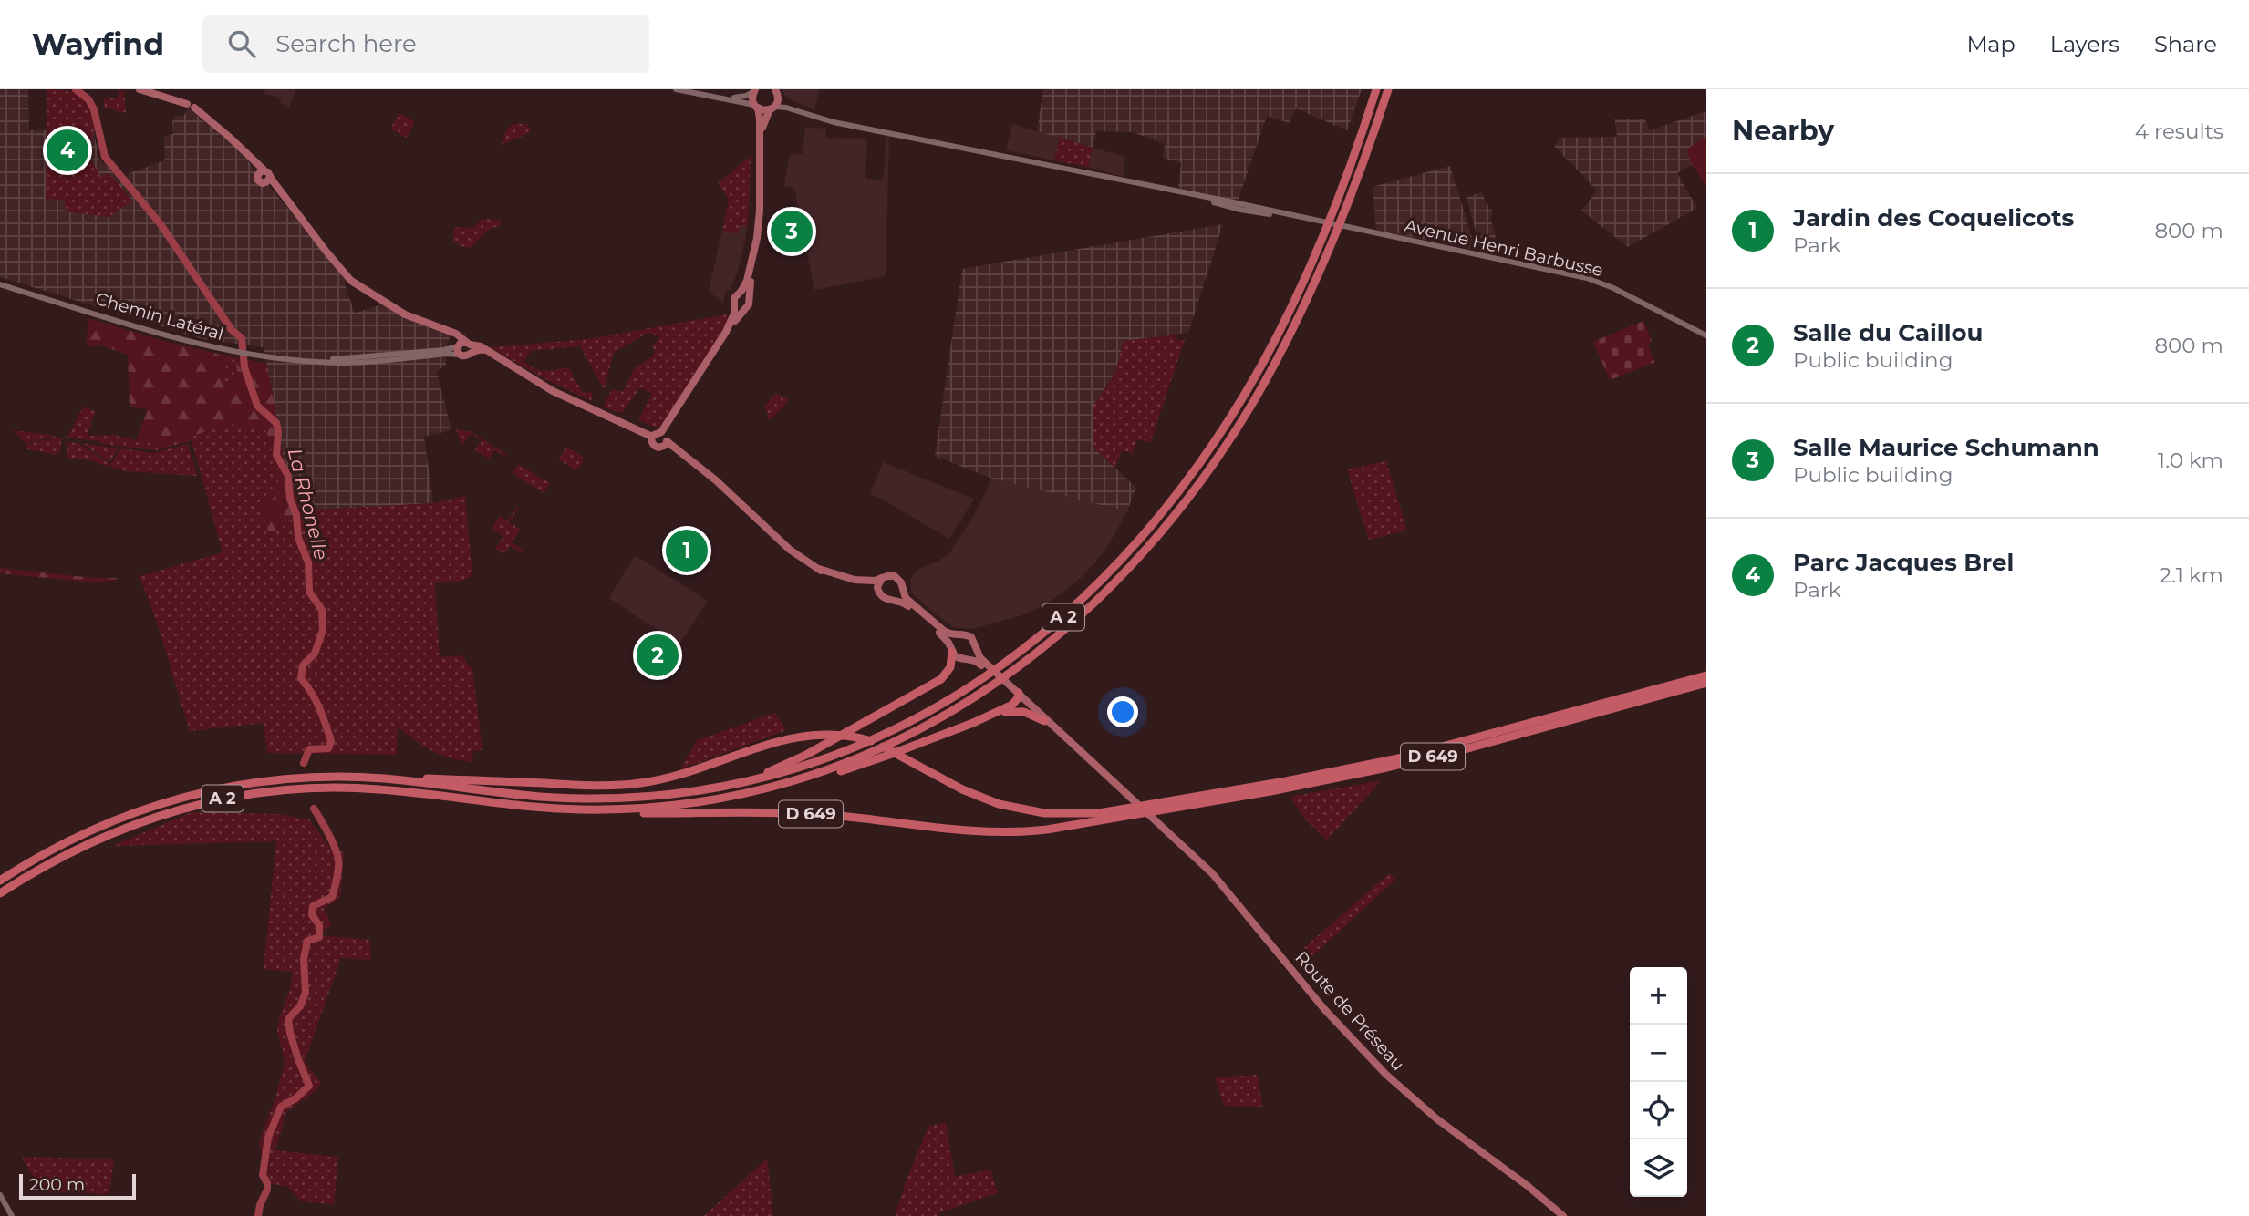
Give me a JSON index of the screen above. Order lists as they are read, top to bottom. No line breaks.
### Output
{"streets":{"highway":["A 2","D 649"],"main road":["Route de Préseau"],"street":["Avenue Henri Barbusse","Chemin Latéral"]},"crossings":[["A 2","D 649"]],"water":["La Rhonelle"],"scale_bar":"200 m","page":{"header":"Wayfind","search":"Search here","nav":["Map","Layers","Share"],"heading":["Nearby","4 results"],"pins":["4","3","1","2"],"list":[{"mark":"1","name":"Jardin des Coquelicots","note":"Park","value":"800 m"},{"mark":"2","name":"Salle du Caillou","note":"Public building","value":"800 m"},{"mark":"3","name":"Salle Maurice Schumann","note":"Public building","value":"1.0 km"},{"mark":"4","name":"Parc Jacques Brel","note":"Park","value":"2.1 km"}],"map_buttons":["+","−"],"scale":"200 m"}}
